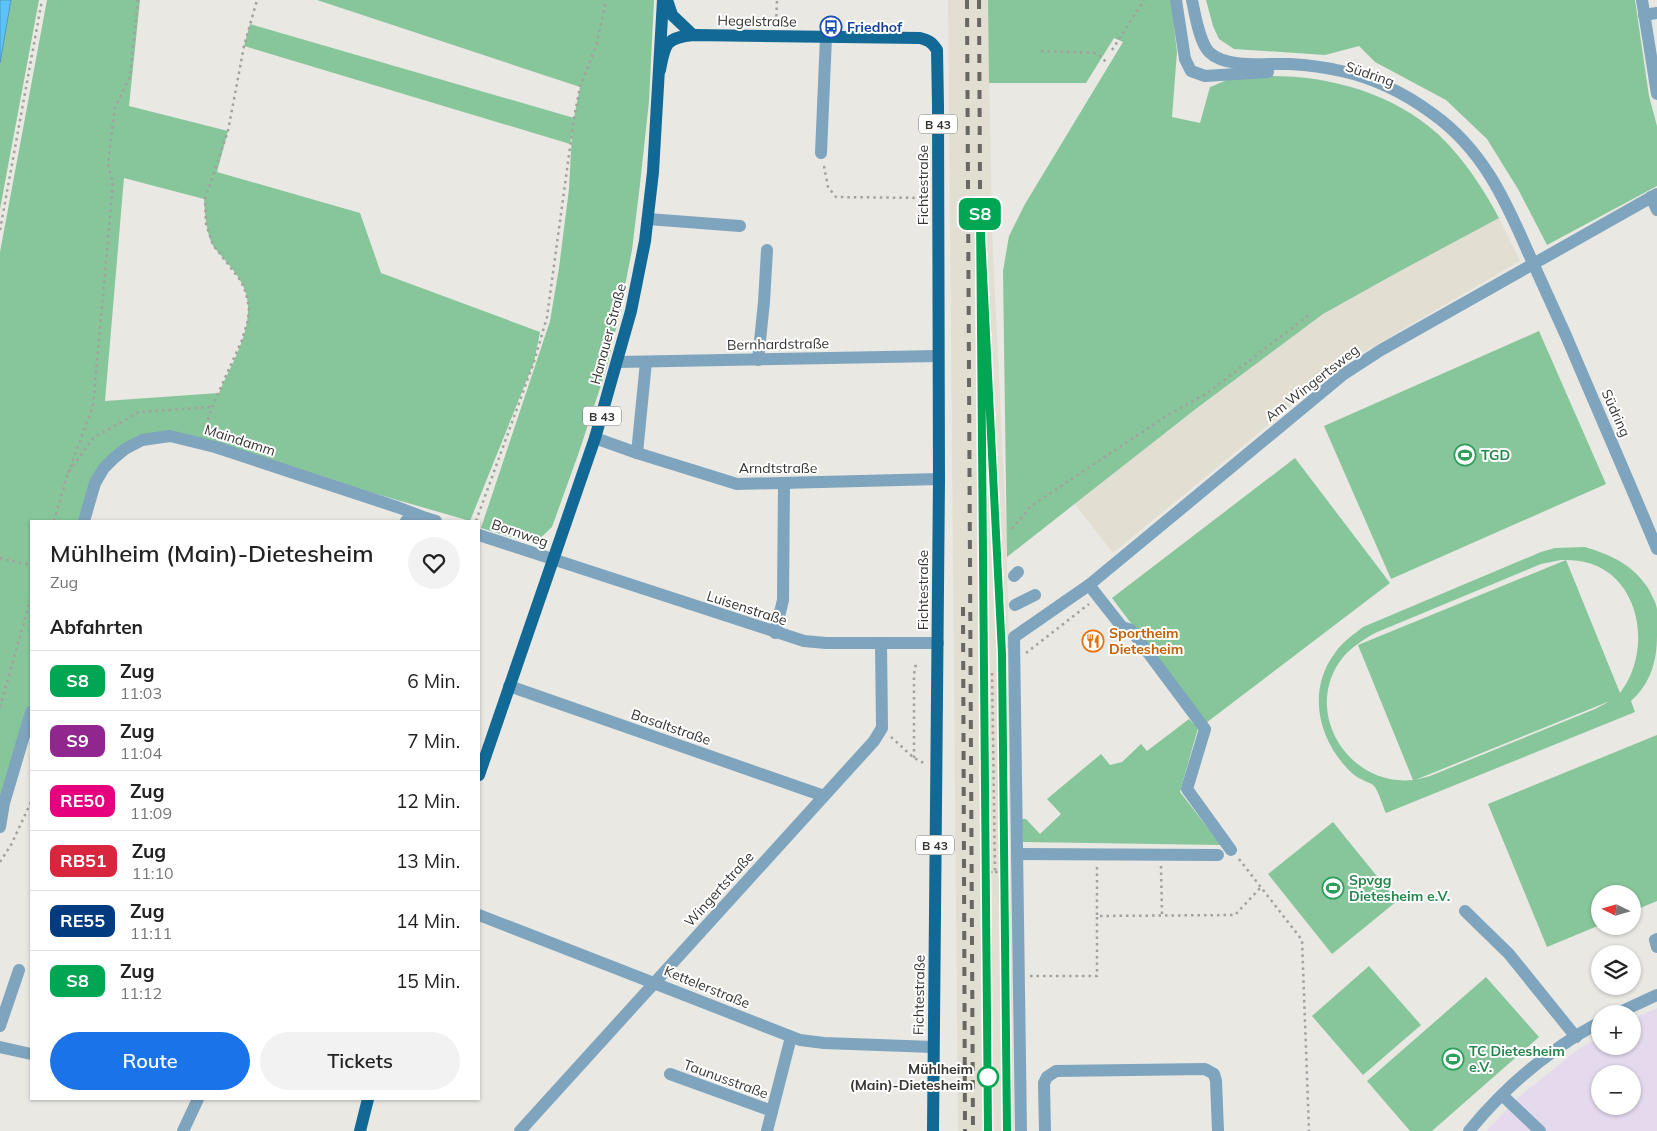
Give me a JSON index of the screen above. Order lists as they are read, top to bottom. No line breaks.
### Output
{"streets":{"main road":["Hegelstraße","B 43","Fichtestraße","Hanauer Straße"],"street":["Südring","Bernhardstraße","Am Wingertsweg","Maindamm","Arndtstraße","Bornweg","Luisenstraße","Basaltstraße","Wingertstraße","Kettelerstraße","Taunusstraße"]},"crossings":[["Hegelstraße","B 43"],["Hegelstraße","Fichtestraße"],["Hegelstraße","Hanauer Straße"],["Südring","Am Wingertsweg"],["B 43","Hanauer Straße"],["Fichtestraße","Bernhardstraße"],["Fichtestraße","Arndtstraße"],["Fichtestraße","Luisenstraße"],["Fichtestraße","Kettelerstraße"],["Hanauer Straße","Bernhardstraße"],["Hanauer Straße","Arndtstraße"],["Hanauer Straße","Bornweg"],["Hanauer Straße","Luisenstraße"],["Hanauer Straße","Basaltstraße"],["Bornweg","Luisenstraße"],["Basaltstraße","Wingertstraße"],["Wingertstraße","Kettelerstraße"],["Kettelerstraße","Taunusstraße"]],"places":{"bus stop":["Friedhof"],"sports":["TGD","Spvgg Dietesheim e.V.","TC Dietesheim e.V."],"restaurant":["Sportheim Dietesheim"],"other":["Mühlheim (Main)-Dietesheim"]},"north":"left","page":{"on_map":"S8","heading":[["Mühlheim (Main)-Dietesheim","Zug"],"Abfahrten"],"list":[{"mark":"S8","name":"Zug","note":"11:03","value":"6 Min."},{"mark":"S9","name":"Zug","note":"11:04","value":"7 Min."},{"mark":"RE50","name":"Zug","note":"11:09","value":"12 Min."},{"mark":"RB51","name":"Zug","note":"11:10","value":"13 Min."},{"mark":"RE55","name":"Zug","note":"11:11","value":"14 Min."},{"mark":"S8","name":"Zug","note":"11:12","value":"15 Min."}],"map_buttons":["+","−"],"buttons":["Route","Tickets"]}}
